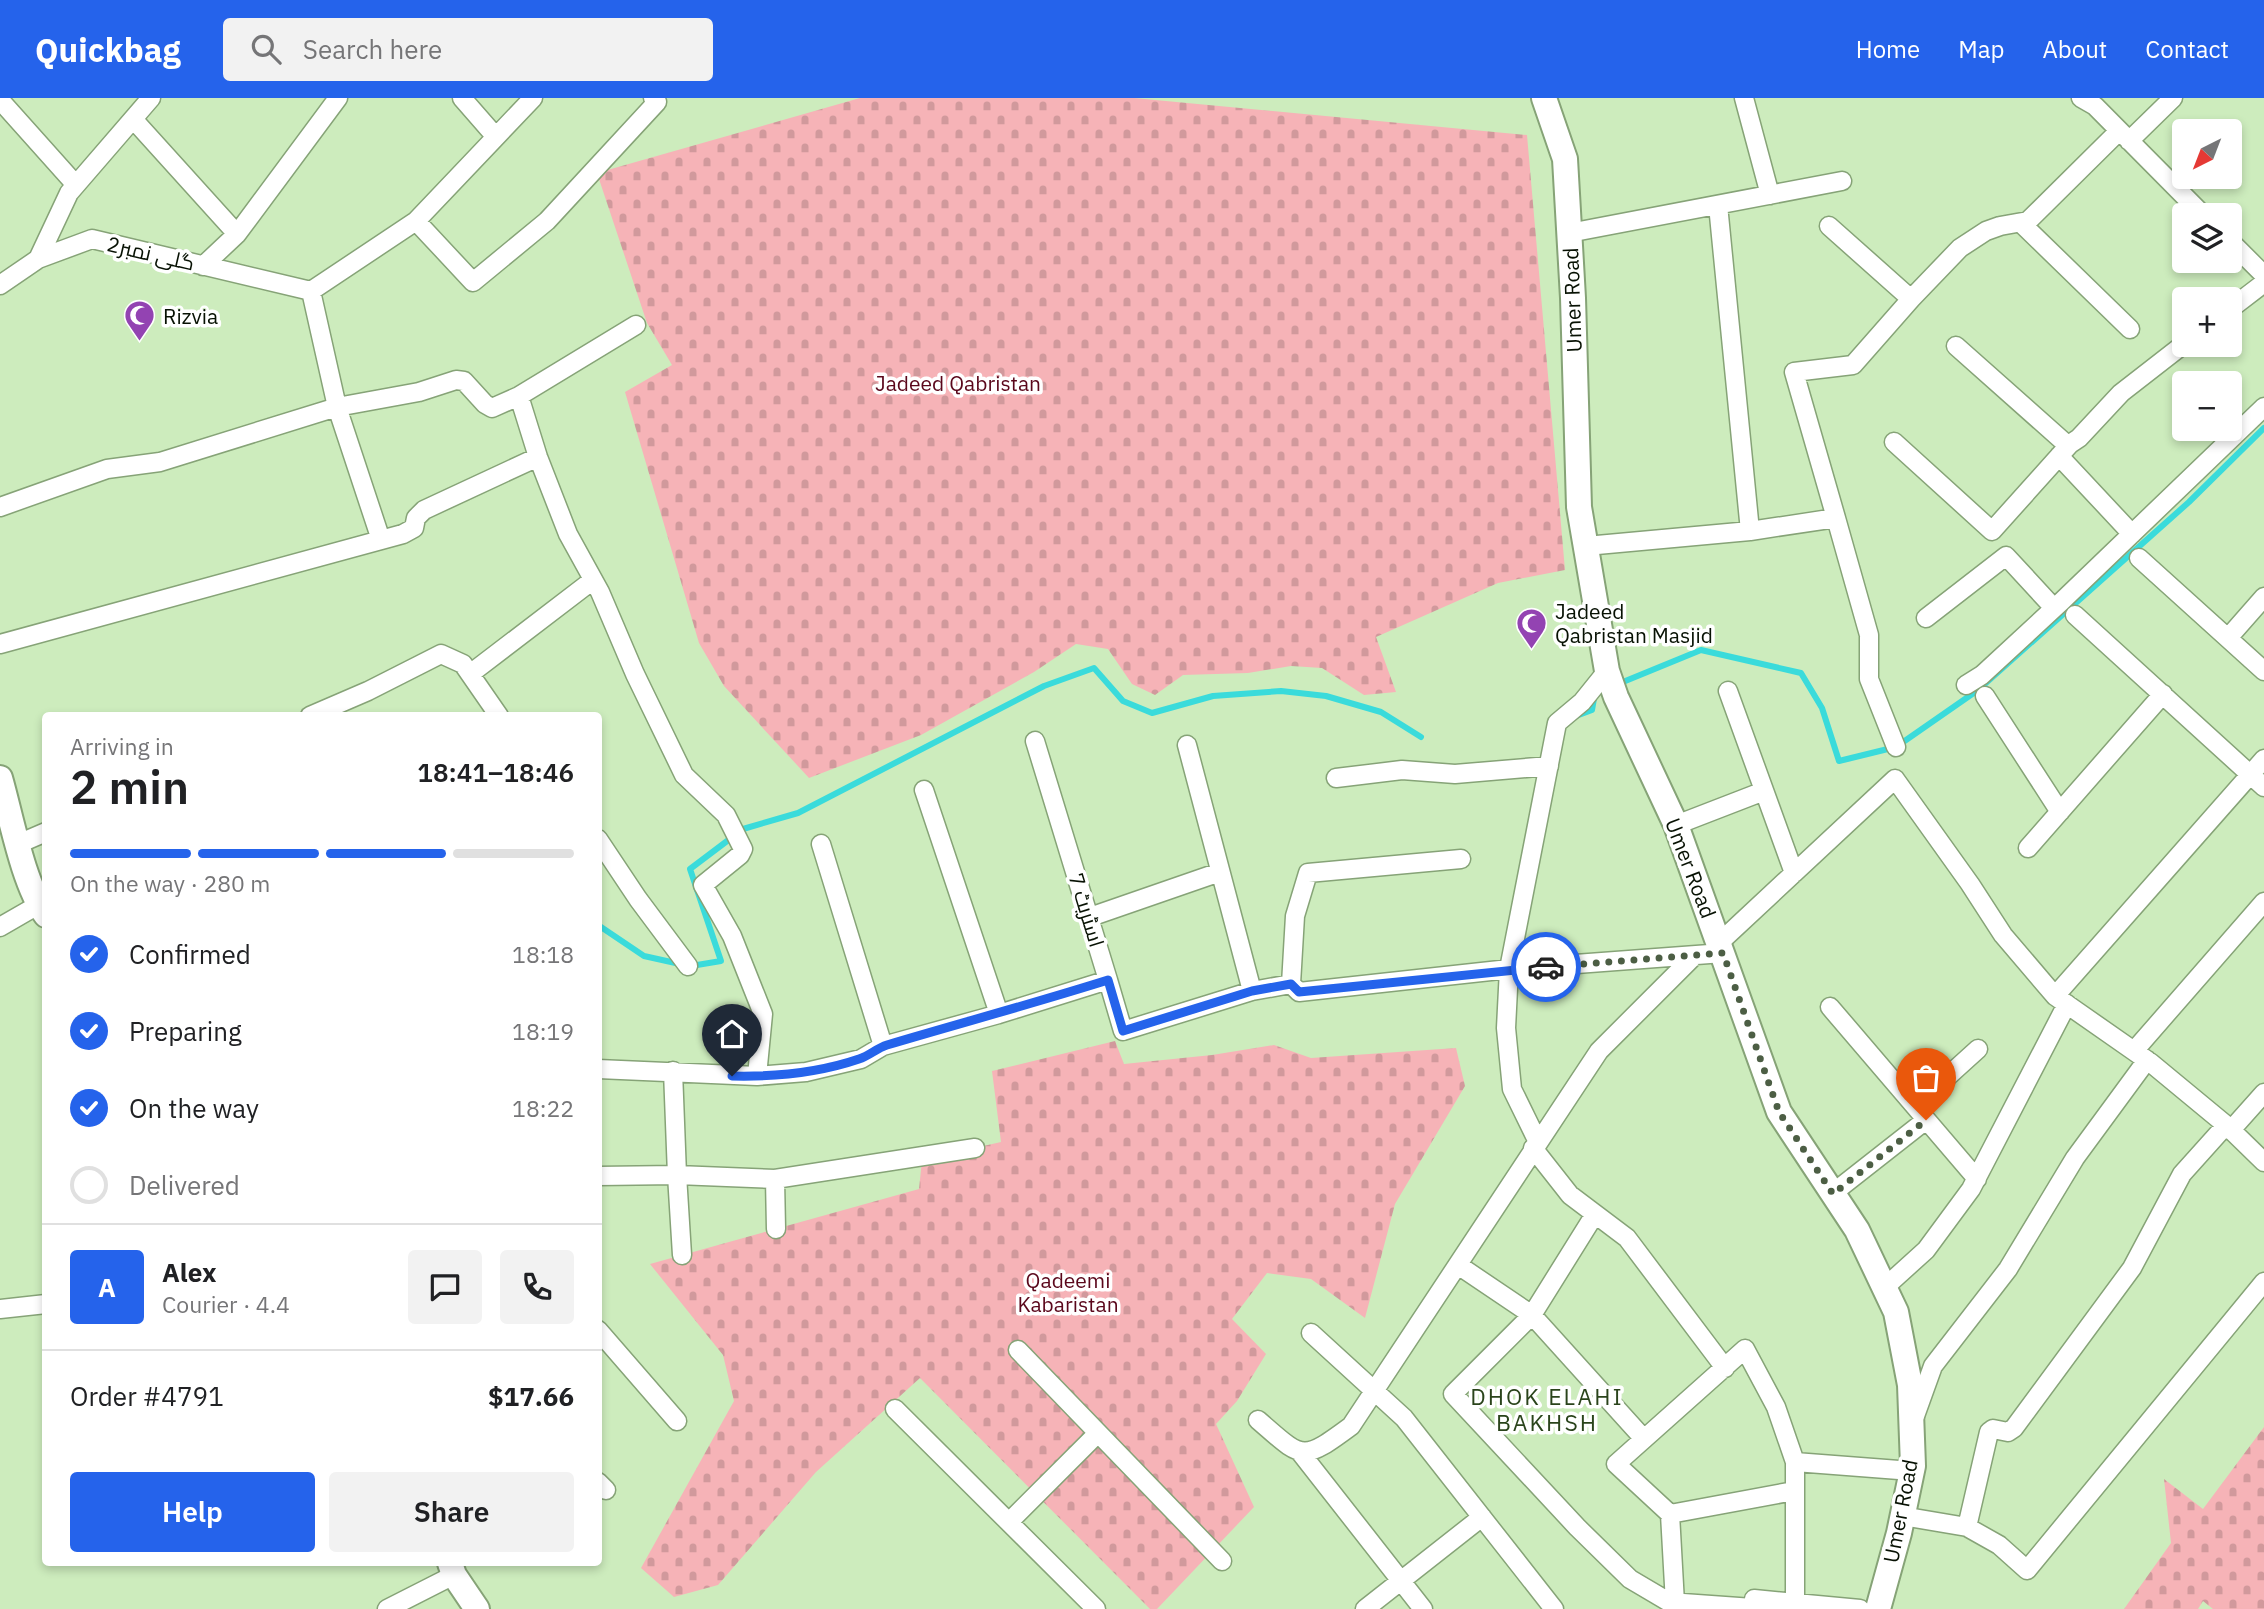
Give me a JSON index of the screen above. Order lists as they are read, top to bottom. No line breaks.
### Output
{"streets":{"street":["گلی نمبر2","Umer Road","اسٹریٹ 7"]},"districts":["DHOK ELAHI BAKHSH"],"parks":["Jadeed Qabristan","Qadeemi Kabaristan"],"places":{"mosque":["Rizvia","Jadeed Qabristan Masjid"]},"north":"bottom left","page":{"header":"Quickbag","search":"Search here","nav":["Home","Map","About","Contact"],"map_buttons":["+","−"],"heading":["2 min","Arriving in","18:41–18:46"],"panel":["Alex","Courier · 4.4","Order #4791","$17.66"],"bar":"On the way · 280 m","list":[["Confirmed","18:18"],["Preparing","18:19"],["On the way","18:22"],"Delivered"],"round":"A","buttons":["Help","Share"]}}
